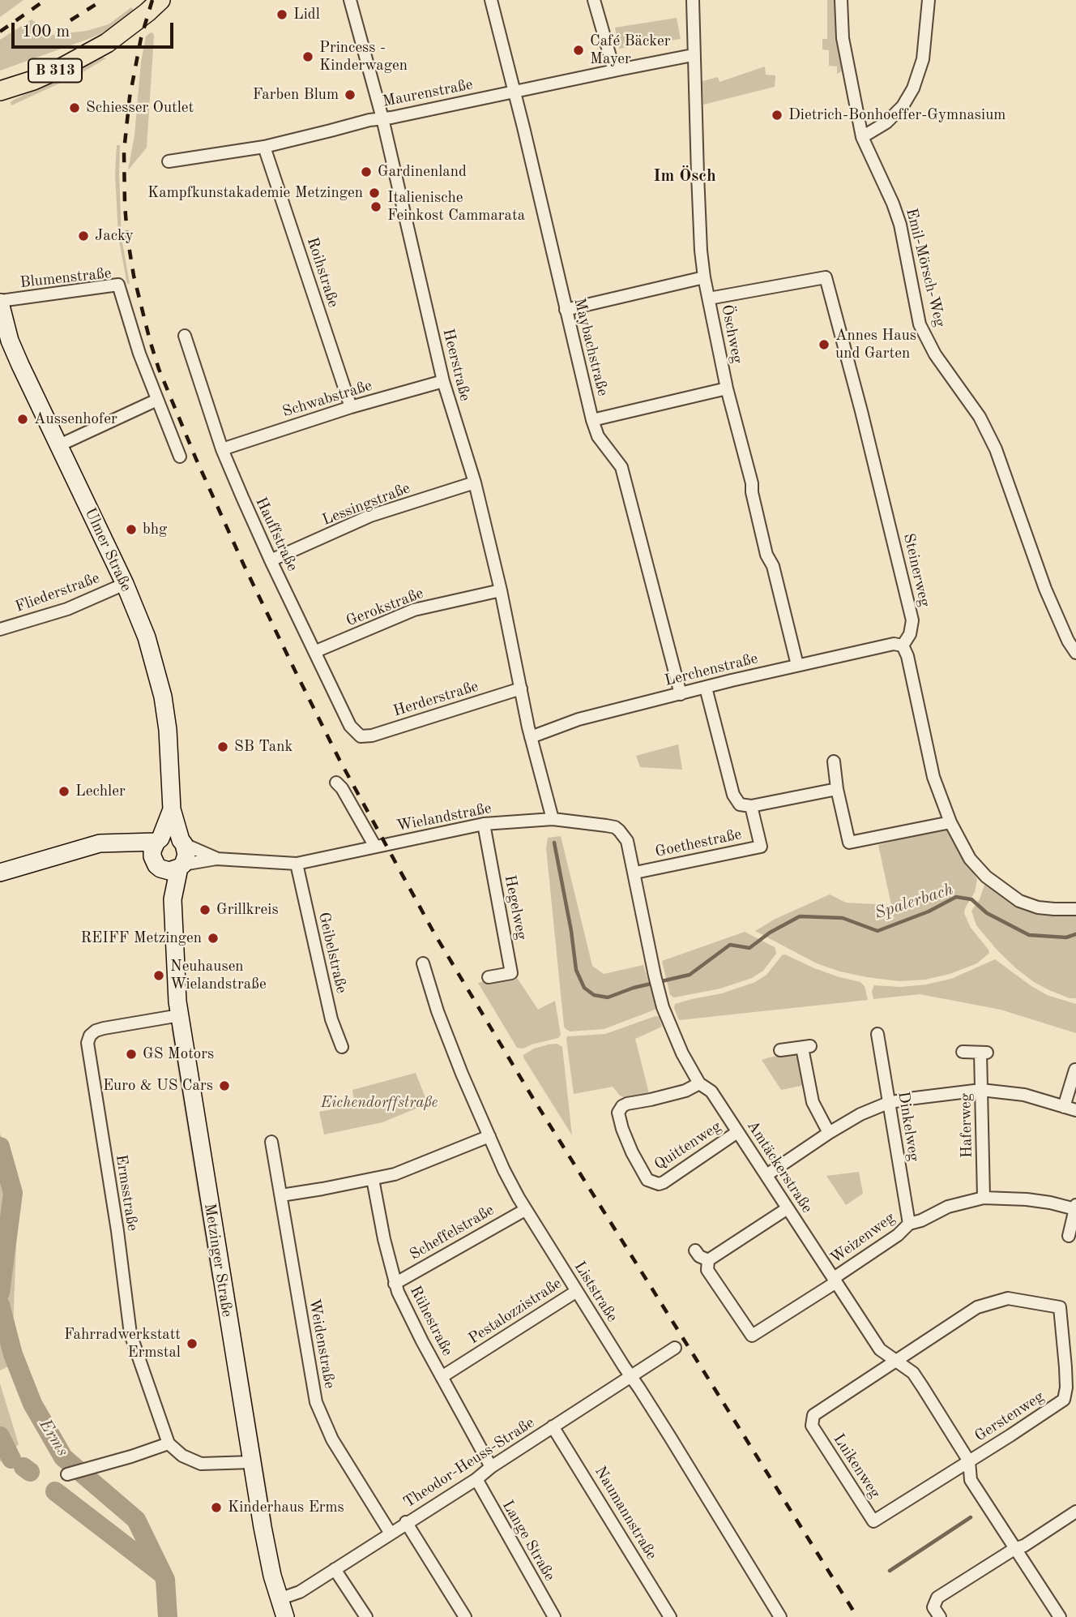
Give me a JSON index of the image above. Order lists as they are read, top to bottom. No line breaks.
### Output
{"streets":{"main road":["B 313"],"street":["Maurenstraße","Emil-Mörsch-Weg","Roihstraße","Blumenstraße","Öschweg","Maybachstraße","Heerstraße","Schwabstraße","Lessingstraße","Hauffstraße","Ulmer Straße","Steinerweg","Fliederstraße","Gerokstraße","Lerchenstraße","Herderstraße","Wielandstraße","Goethestraße","Hegelweg","Geibelstraße","Haferweg","Dinkelweg","Quittenweg","Amtäckerstraße","Ermsstraße","Scheffelstraße","Weizenweg","Metzinger Straße","Liststraße","Pestalozzistraße","Rühestraße","Weidenstraße","Gerstenweg","Theodor-Heuss-Straße","Luikenweg","Naumannstraße","Lange Straße"]},"crossings":[["Maurenstraße","Roihstraße"],["Maurenstraße","Öschweg"],["Maurenstraße","Maybachstraße"],["Maurenstraße","Heerstraße"],["Roihstraße","Schwabstraße"],["Blumenstraße","Ulmer Straße"],["Öschweg","Steinerweg"],["Öschweg","Lerchenstraße"],["Maybachstraße","Lerchenstraße"],["Heerstraße","Schwabstraße"],["Heerstraße","Lessingstraße"],["Heerstraße","Gerokstraße"],["Heerstraße","Lerchenstraße"],["Heerstraße","Herderstraße"],["Schwabstraße","Hauffstraße"],["Lessingstraße","Hauffstraße"],["Hauffstraße","Gerokstraße"],["Hauffstraße","Herderstraße"],["Ulmer Straße","Fliederstraße"],["Ulmer Straße","Wielandstraße"],["Ulmer Straße","Metzinger Straße"],["Steinerweg","Lerchenstraße"],["Lerchenstraße","Goethestraße"],["Wielandstraße","Hegelweg"],["Wielandstraße","Geibelstraße"],["Wielandstraße","Amtäckerstraße"],["Wielandstraße","Metzinger Straße"],["Goethestraße","Amtäckerstraße"],["Haferweg","Weizenweg"],["Dinkelweg","Weizenweg"],["Quittenweg","Amtäckerstraße"],["Amtäckerstraße","Weizenweg"],["Amtäckerstraße","Gerstenweg"],["Amtäckerstraße","Luikenweg"],["Ermsstraße","Metzinger Straße"],["Scheffelstraße","Liststraße"],["Scheffelstraße","Rühestraße"],["Metzinger Straße","Theodor-Heuss-Straße"],["Liststraße","Pestalozzistraße"],["Liststraße","Theodor-Heuss-Straße"],["Pestalozzistraße","Rühestraße"],["Rühestraße","Theodor-Heuss-Straße"],["Weidenstraße","Theodor-Heuss-Straße"],["Gerstenweg","Luikenweg"],["Theodor-Heuss-Straße","Naumannstraße"],["Theodor-Heuss-Straße","Lange Straße"]],"districts":["Im Ösch"],"water":["Spalerbach","Erms"],"parks":["Eichendorffstraße"],"places":["Lidl","Café Bäcker Mayer","Princess - Kinderwagen","Farben Blum","Schiesser Outlet","Dietrich-Bonhoeffer-Gymnasium","Gardinenland","Kampfkunstakademie Metzingen","Italienische Feinkost Cammarata","Jacky","Annes Haus und Garten","Aussenhofer","bhg","SB Tank","Lechler","Grillkreis","REIFF Metzingen","Neuhausen Wielandstraße","GS Motors","Euro & US Cars","Fahrradwerkstatt Ermstal","Kinderhaus Erms"],"scale_bar":"100 m"}
